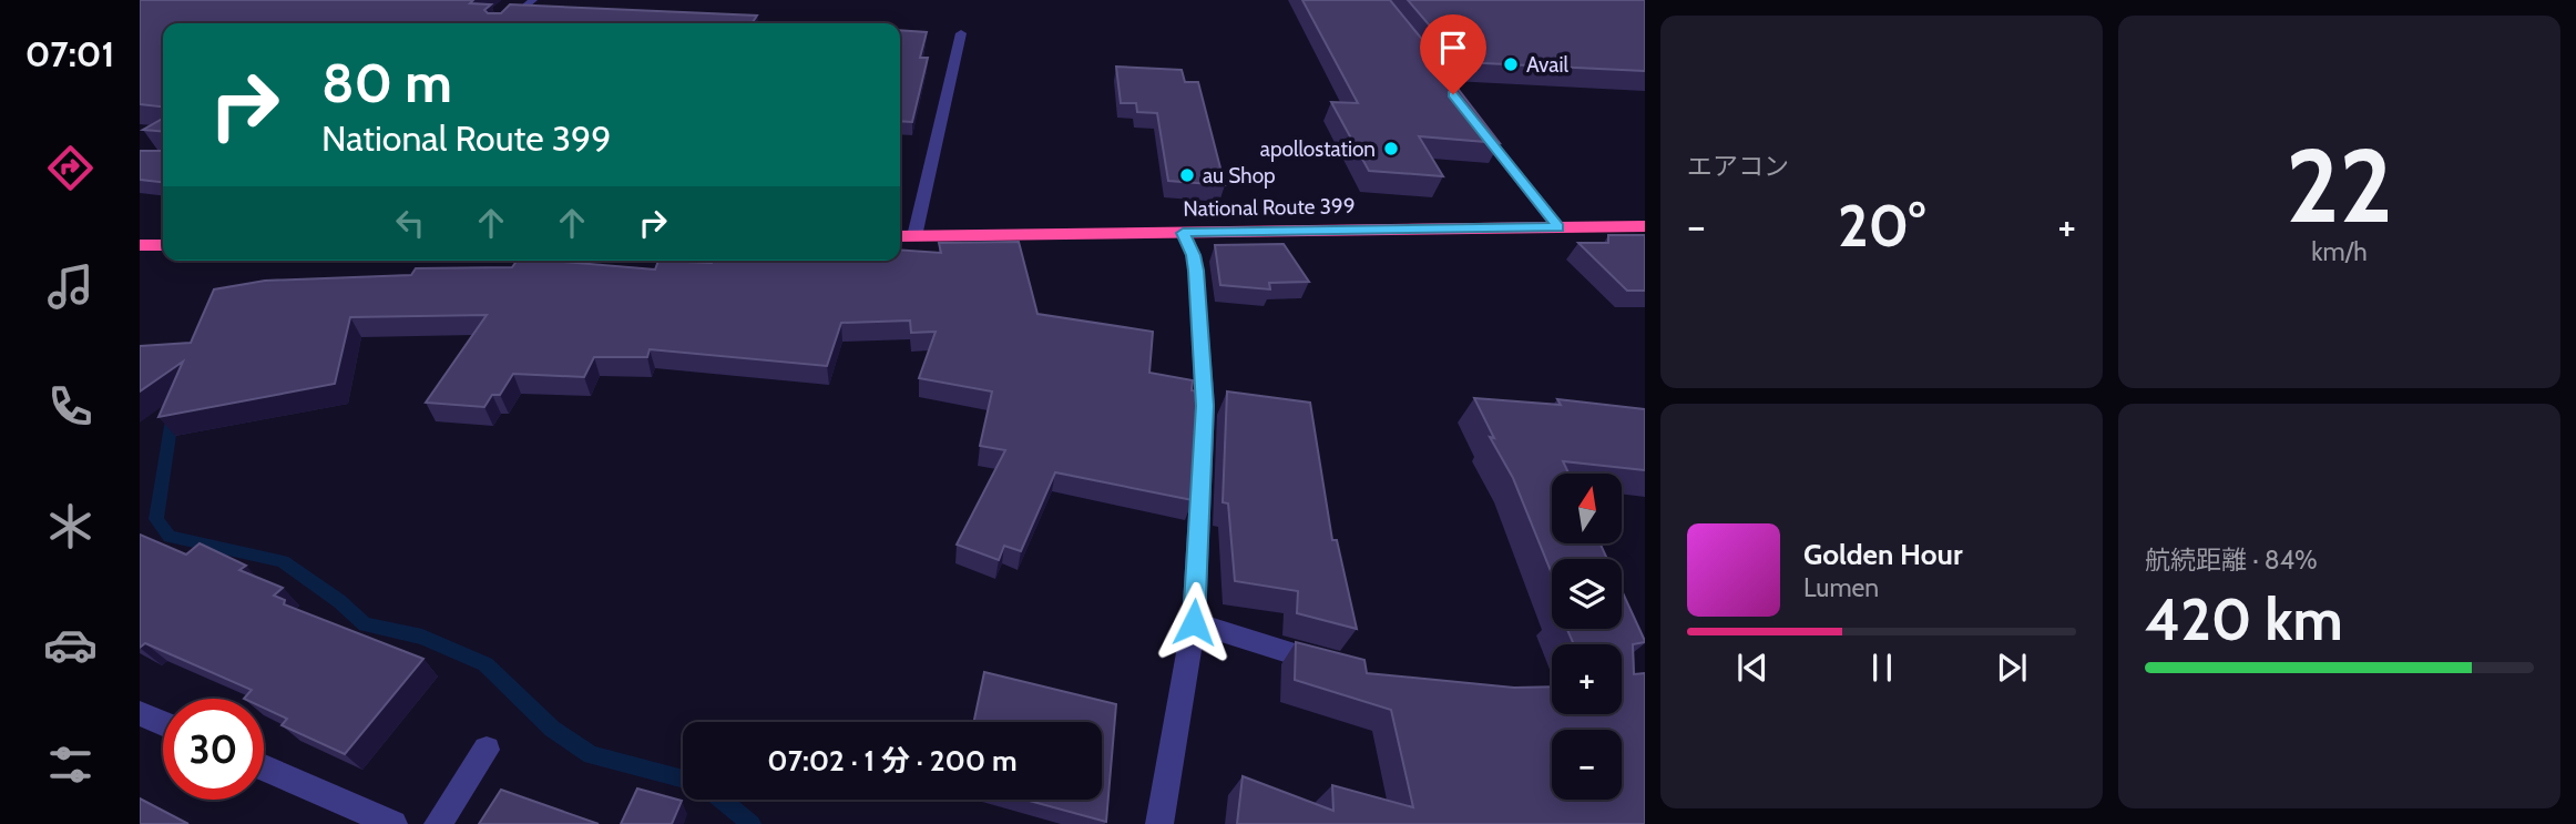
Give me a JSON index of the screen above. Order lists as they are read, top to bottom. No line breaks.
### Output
{"streets":{"highway":["National Route 399"]},"places":["Avail","apollostation","au Shop"],"north":"top","page":{"tabs":"07:01","tile":["エアコン",["22","km/h"],["航続距離 · 84%","420 km"]],"turn":["80 m","National Route 399"],"heat":["−","20°","+"],"map_buttons":["+","−"],"song":["Golden Hour","Lumen"],"limit":"30","trip":"07:02 · 1 分 · 200 m"}}
